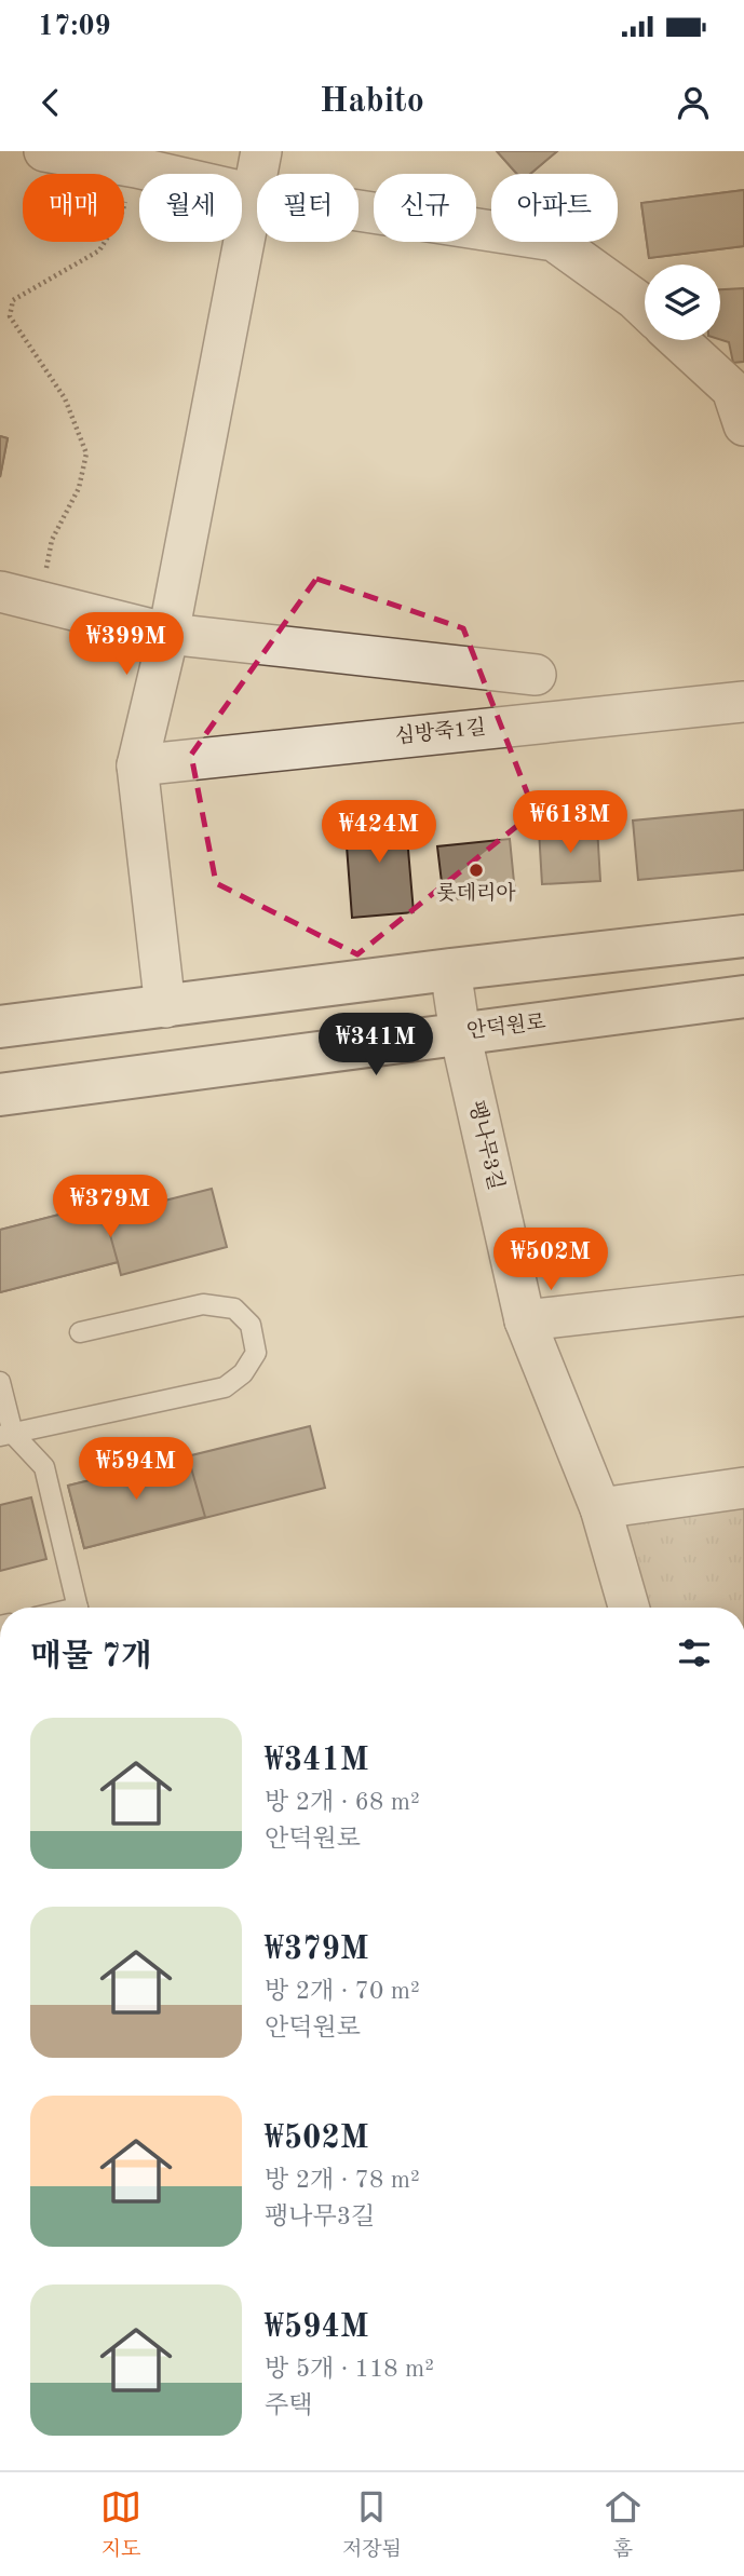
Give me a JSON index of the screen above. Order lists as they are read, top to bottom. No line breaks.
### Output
{"streets":{"street":["심방죽1길","안덕원로","팽나무3길"]},"crossings":[["안덕원로","팽나무3길"]],"places":["롯데리아"],"page":{"status":"17:09","header":"Habito","chip":["매매","월세","필터","신규","아파트"],"price":["₩399M","₩613M","₩424M","₩341M","₩379M","₩502M","₩594M"],"heading":"매물 7개","list":[{"name":"₩341M","note":"방 2개 · 68 m² · 안덕원로"},{"name":"₩379M","note":"방 2개 · 70 m² · 안덕원로"},{"name":"₩502M","note":"방 2개 · 78 m² · 팽나무3길"},{"name":"₩594M","note":"방 5개 · 118 m² · 주택"}],"tabs":["지도","저장됨","홈"]}}
